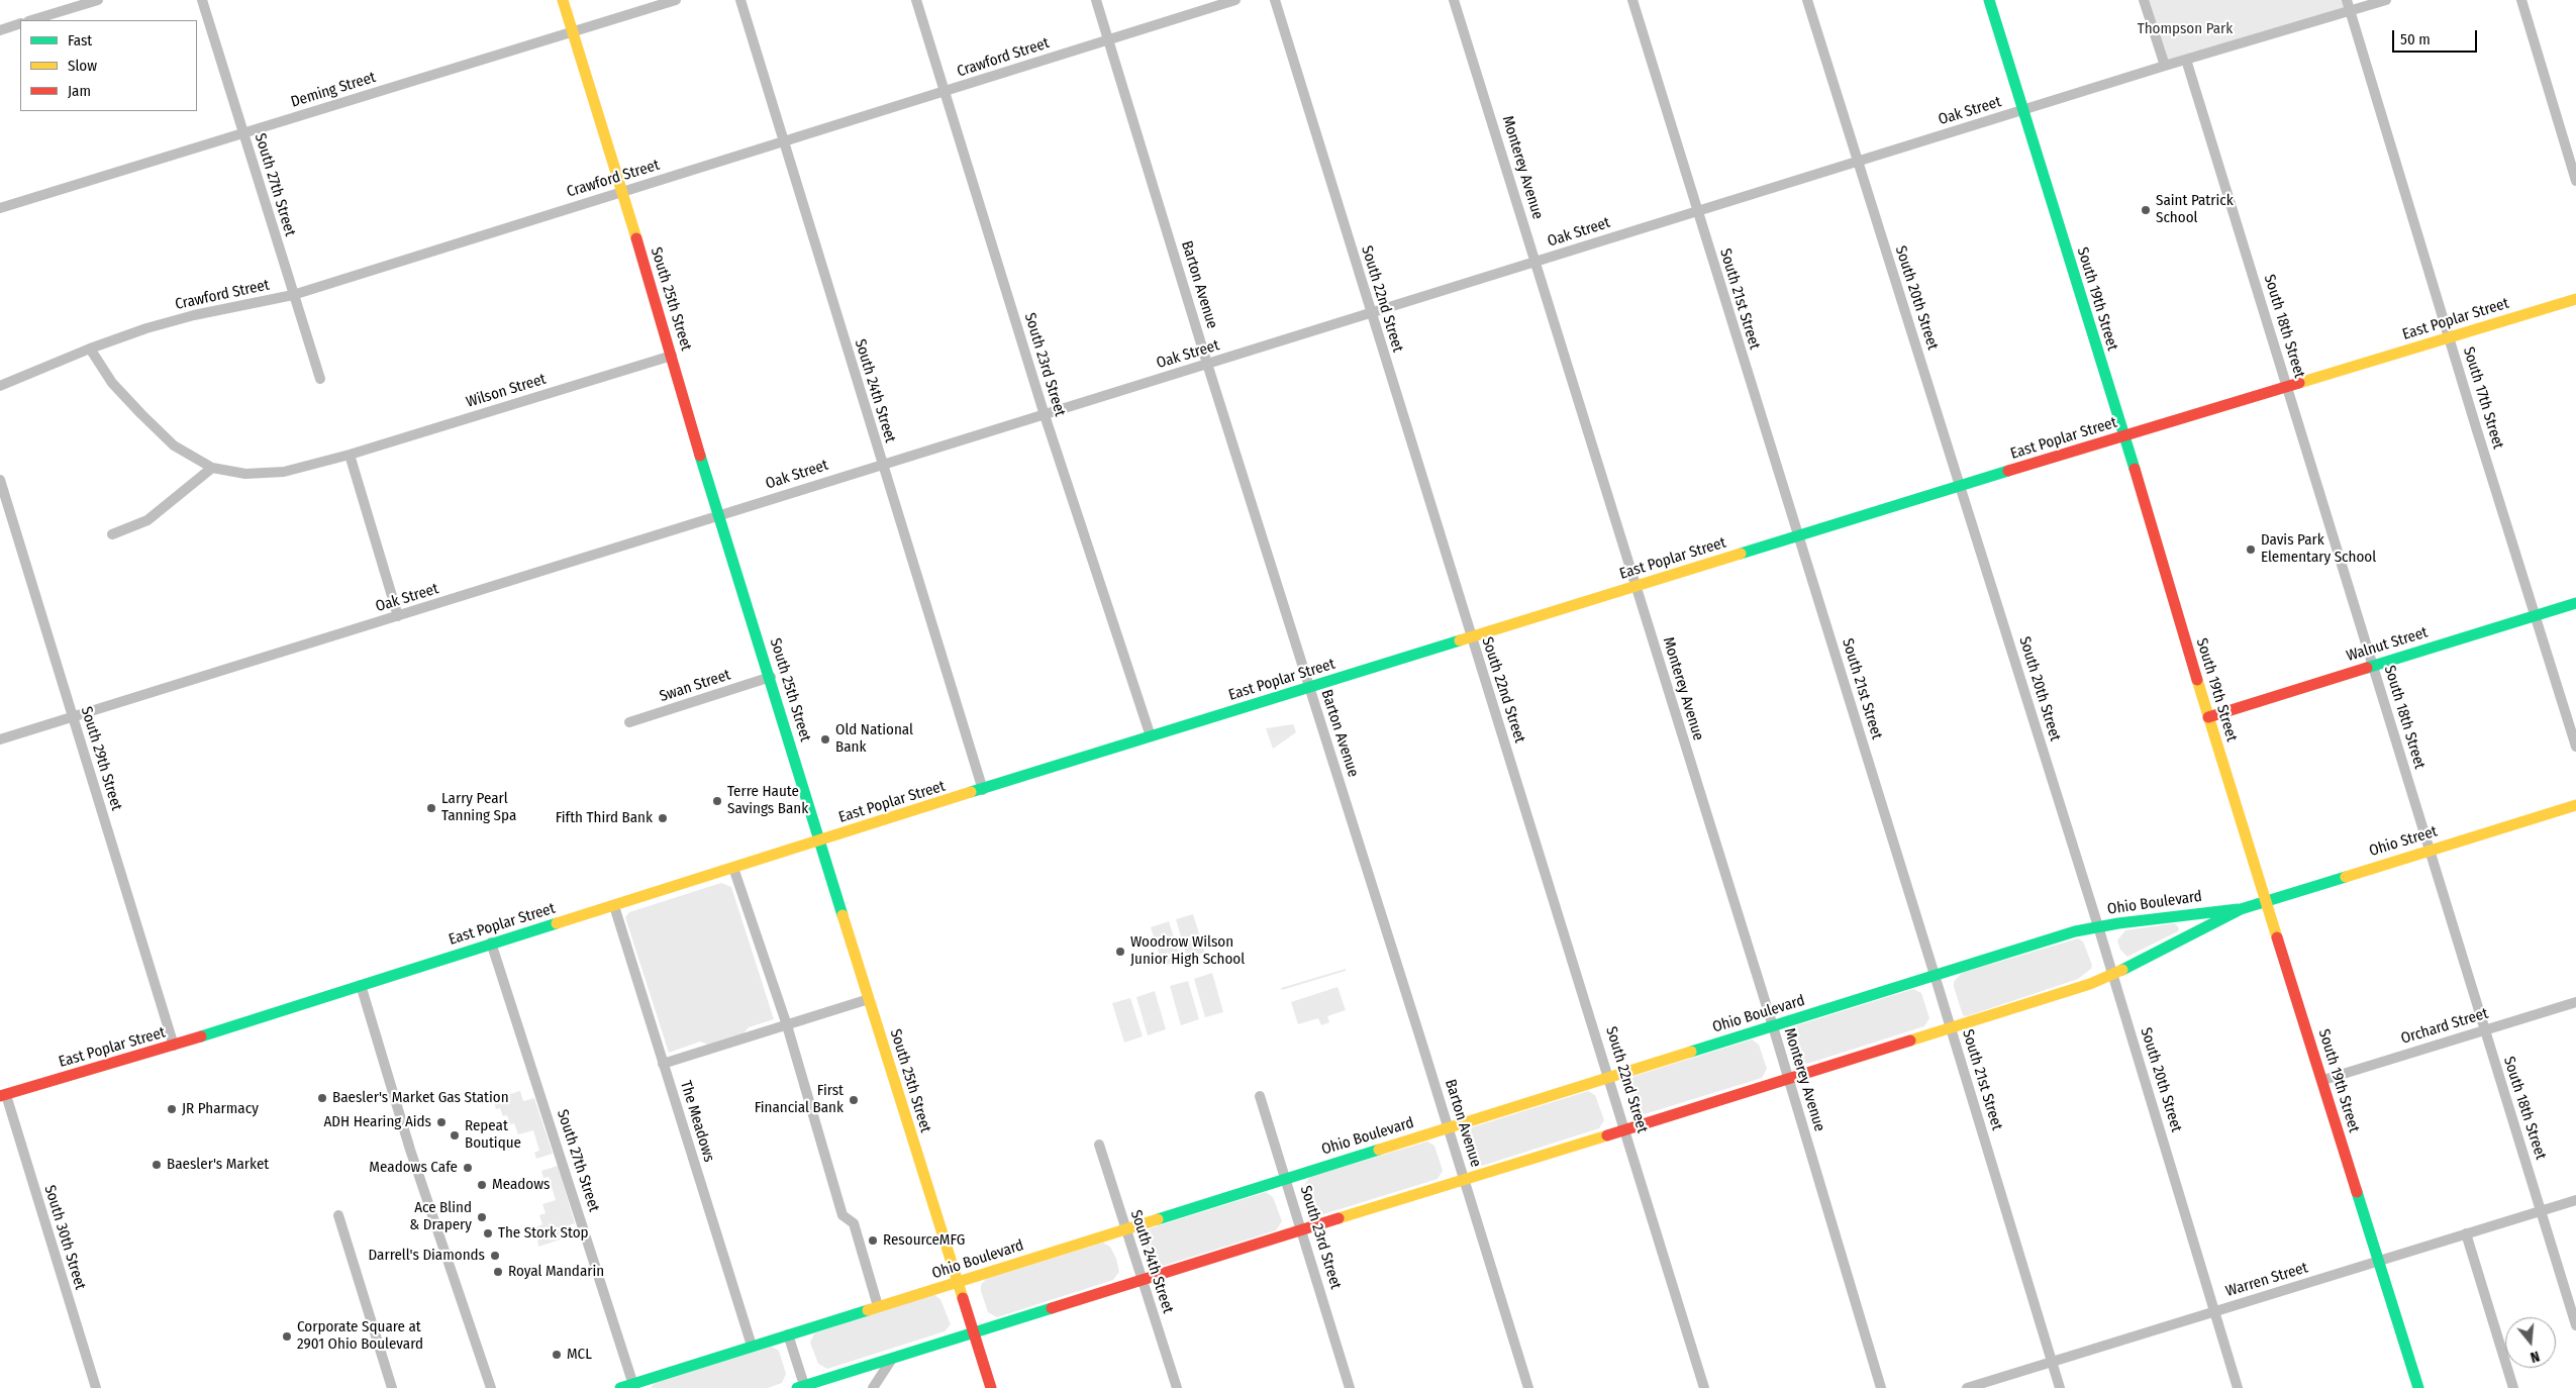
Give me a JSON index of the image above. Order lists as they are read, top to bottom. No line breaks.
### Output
{"streets":{"street":["Crawford Street","Deming Street","Oak Street","Monterey Avenue","South 27th Street","Barton Avenue","South 20th Street","South 25th Street","South 22nd Street","South 21st Street","South 19th Street","East Poplar Street","South 18th Street","South 23rd Street","Wilson Street","South 24th Street","South 17th Street","Walnut Street","Swan Street","South 29th Street","Ohio Street","Ohio Boulevard","Orchard Street","The Meadows","South 30th Street","Warren Street"]},"crossings":[["Crawford Street","South 27th Street"],["Crawford Street","Barton Avenue"],["Crawford Street","South 25th Street"],["Crawford Street","South 23rd Street"],["Crawford Street","South 24th Street"],["Deming Street","South 27th Street"],["Deming Street","South 25th Street"],["Oak Street","Monterey Avenue"],["Oak Street","Barton Avenue"],["Oak Street","South 20th Street"],["Oak Street","South 25th Street"],["Oak Street","South 22nd Street"],["Oak Street","South 21st Street"],["Oak Street","South 19th Street"],["Oak Street","South 18th Street"],["Oak Street","South 23rd Street"],["Oak Street","South 24th Street"],["Oak Street","South 17th Street"],["Oak Street","South 29th Street"],["Monterey Avenue","East Poplar Street"],["Monterey Avenue","Ohio Boulevard"],["South 27th Street","East Poplar Street"],["South 27th Street","Ohio Boulevard"],["Barton Avenue","East Poplar Street"],["Barton Avenue","Ohio Boulevard"],["South 20th Street","East Poplar Street"],["South 20th Street","Ohio Boulevard"],["South 20th Street","Warren Street"],["South 25th Street","East Poplar Street"],["South 25th Street","Wilson Street"],["South 25th Street","Swan Street"],["South 25th Street","Ohio Boulevard"],["South 22nd Street","East Poplar Street"],["South 22nd Street","Ohio Boulevard"],["South 21st Street","East Poplar Street"],["South 21st Street","Ohio Boulevard"],["South 21st Street","Warren Street"],["South 19th Street","East Poplar Street"],["South 19th Street","Walnut Street"],["South 19th Street","Ohio Street"],["South 19th Street","Orchard Street"],["South 19th Street","Warren Street"],["East Poplar Street","South 18th Street"],["East Poplar Street","South 23rd Street"],["East Poplar Street","South 24th Street"],["East Poplar Street","South 17th Street"],["East Poplar Street","South 29th Street"],["East Poplar Street","The Meadows"],["East Poplar Street","South 30th Street"],["South 18th Street","Walnut Street"],["South 18th Street","Ohio Street"],["South 18th Street","Orchard Street"],["South 18th Street","Warren Street"],["South 23rd Street","Ohio Boulevard"],["South 24th Street","Ohio Boulevard"],["South 17th Street","Walnut Street"],["Ohio Street","Ohio Boulevard"],["Ohio Boulevard","The Meadows"]],"parks":["Thompson Park"],"places":["Saint Patrick School","Davis Park Elementary School","Old National Bank","Terre Haute Savings Bank","Larry Pearl Tanning Spa","Fifth Third Bank","Woodrow Wilson Junior High School","Baesler's Market Gas Station","First Financial Bank","JR Pharmacy","ADH Hearing Aids","Repeat Boutique","Baesler's Market","Meadows Cafe","Meadows","Ace Blind & Drapery","The Stork Stop","ResourceMFG","Darrell's Diamonds","Royal Mandarin","Corporate Square at 2901 Ohio Boulevard","MCL"],"legend":["Fast","Slow","Jam"],"scale_bar":"50 m","north":"bottom"}
